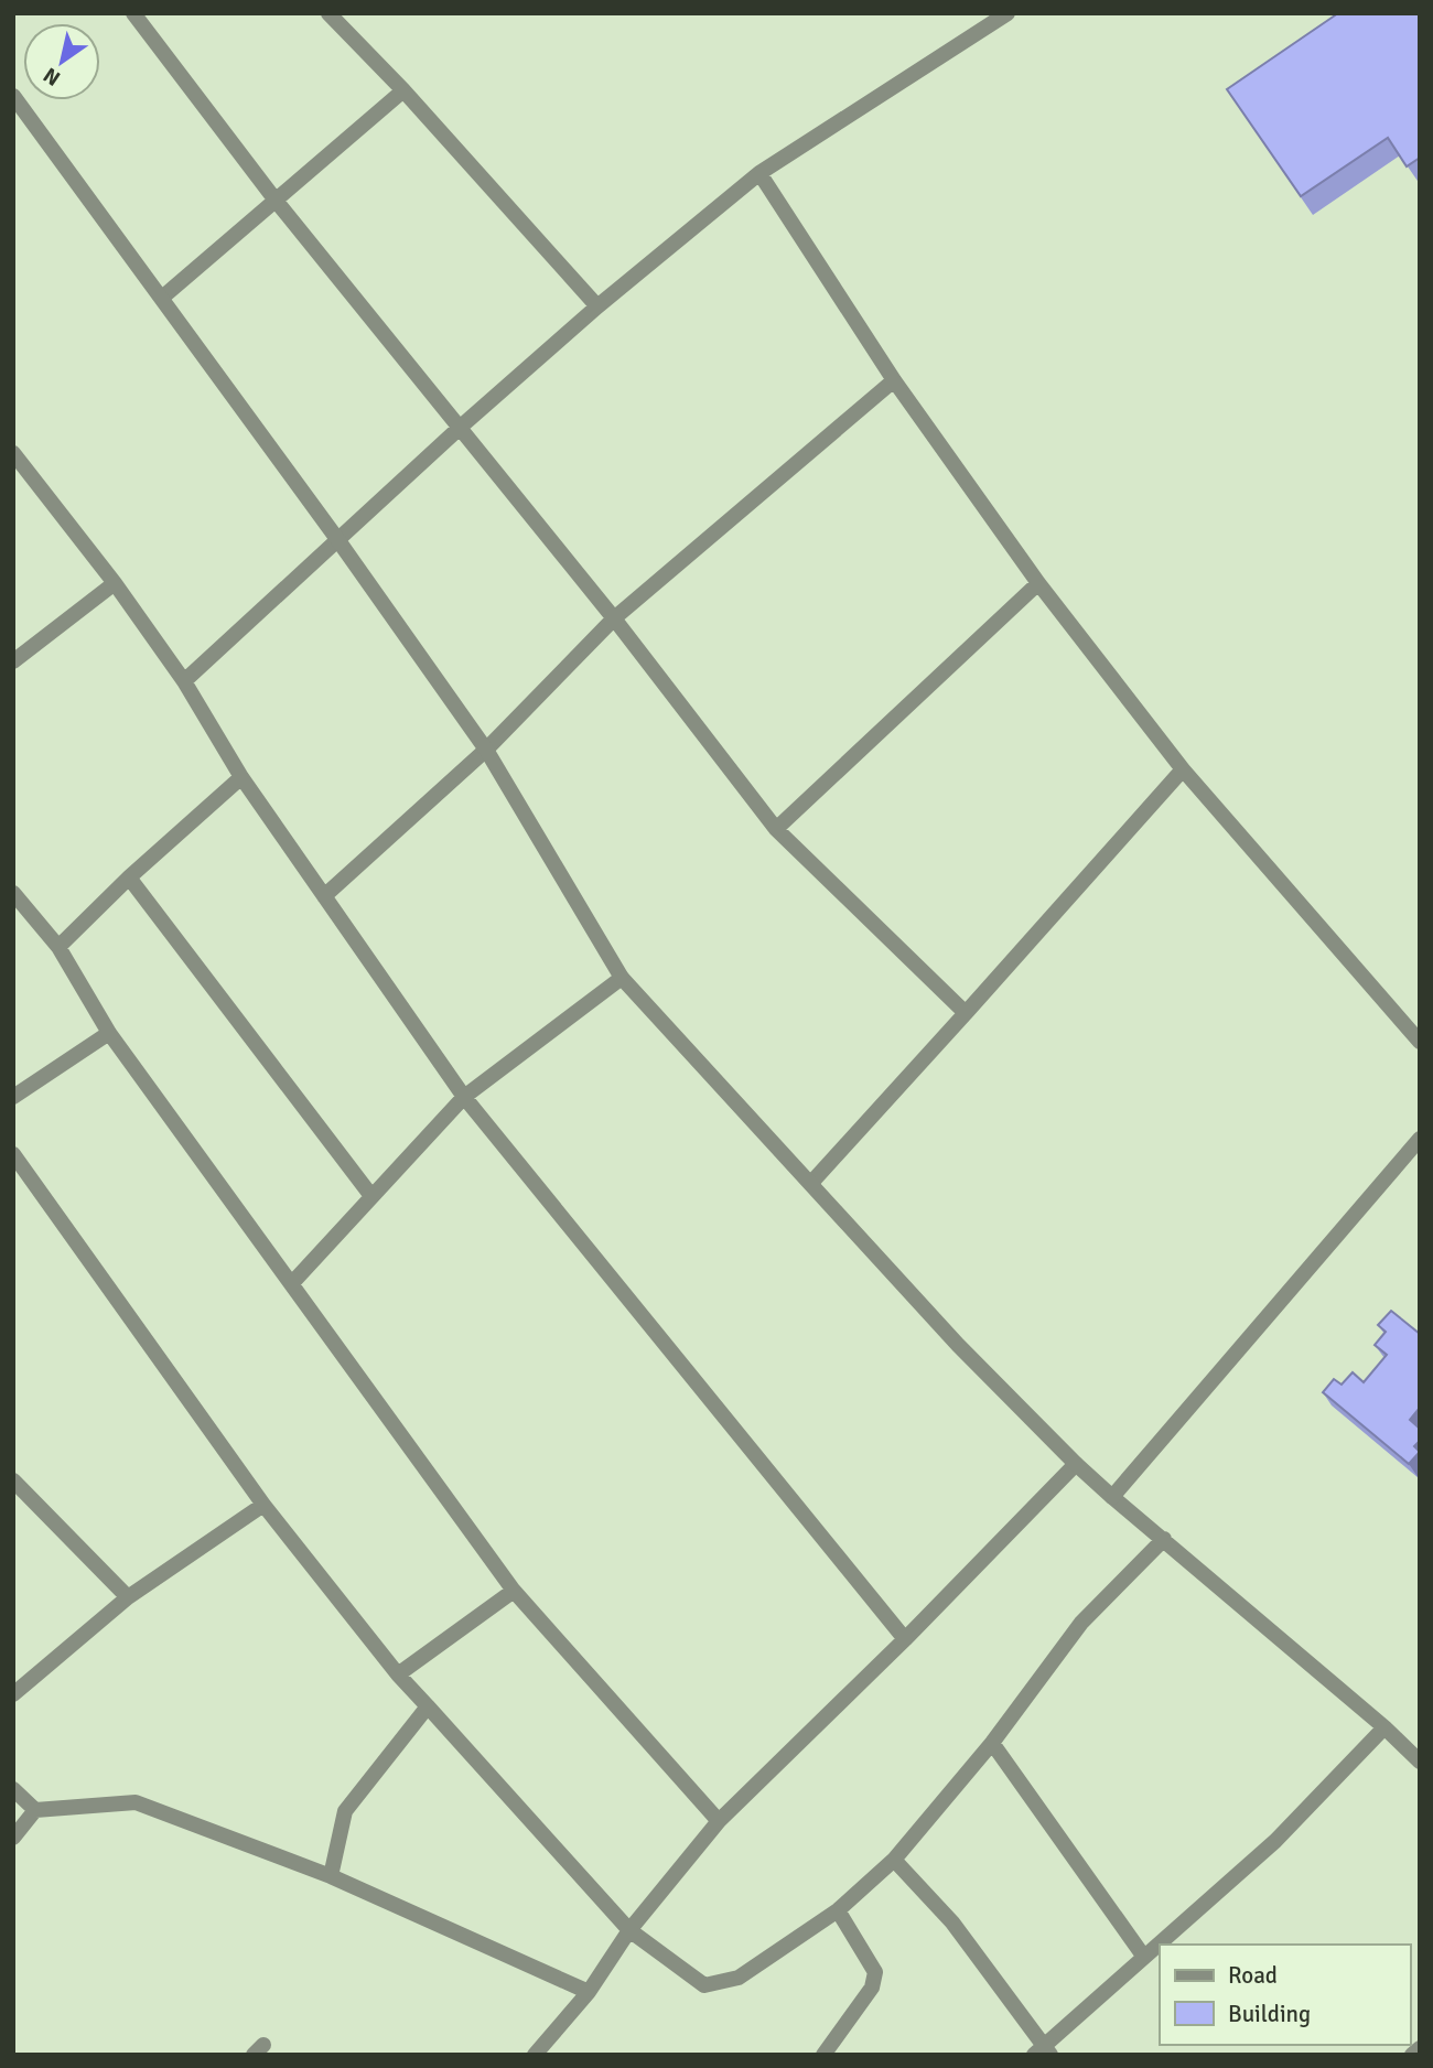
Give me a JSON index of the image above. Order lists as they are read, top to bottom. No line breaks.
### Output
{"legend":["Road","Building"],"north":"bottom left"}
